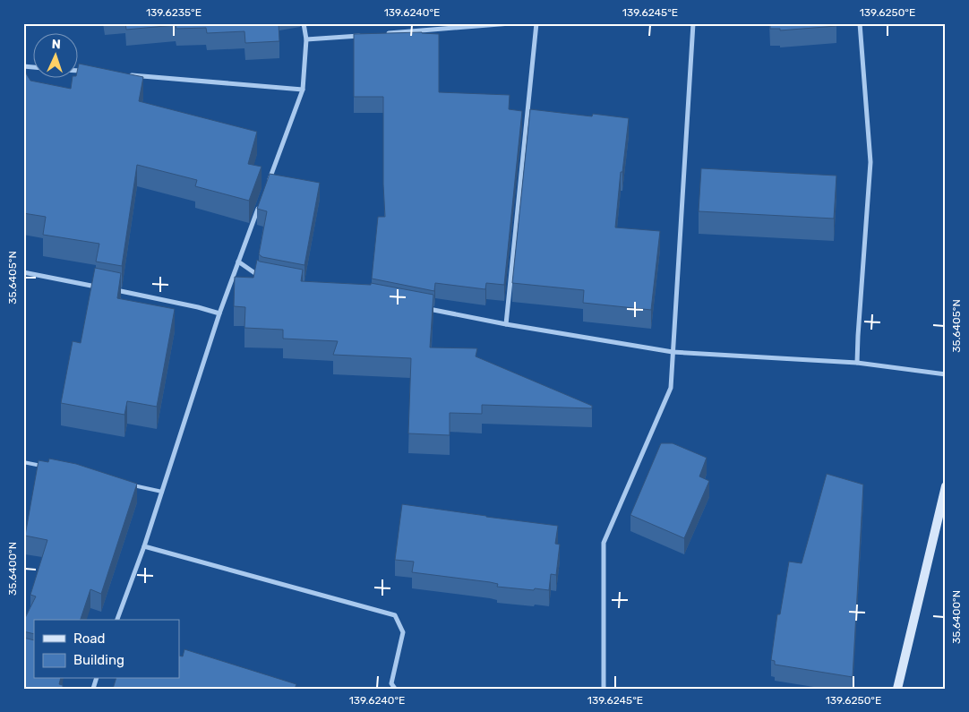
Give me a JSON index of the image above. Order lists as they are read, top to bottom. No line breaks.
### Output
{"legend":["Road","Building"],"north":"top","coordinates":["139.6235°E","139.6240°E","139.6245°E","139.6250°E","35.6405°N","35.6400°N"]}
